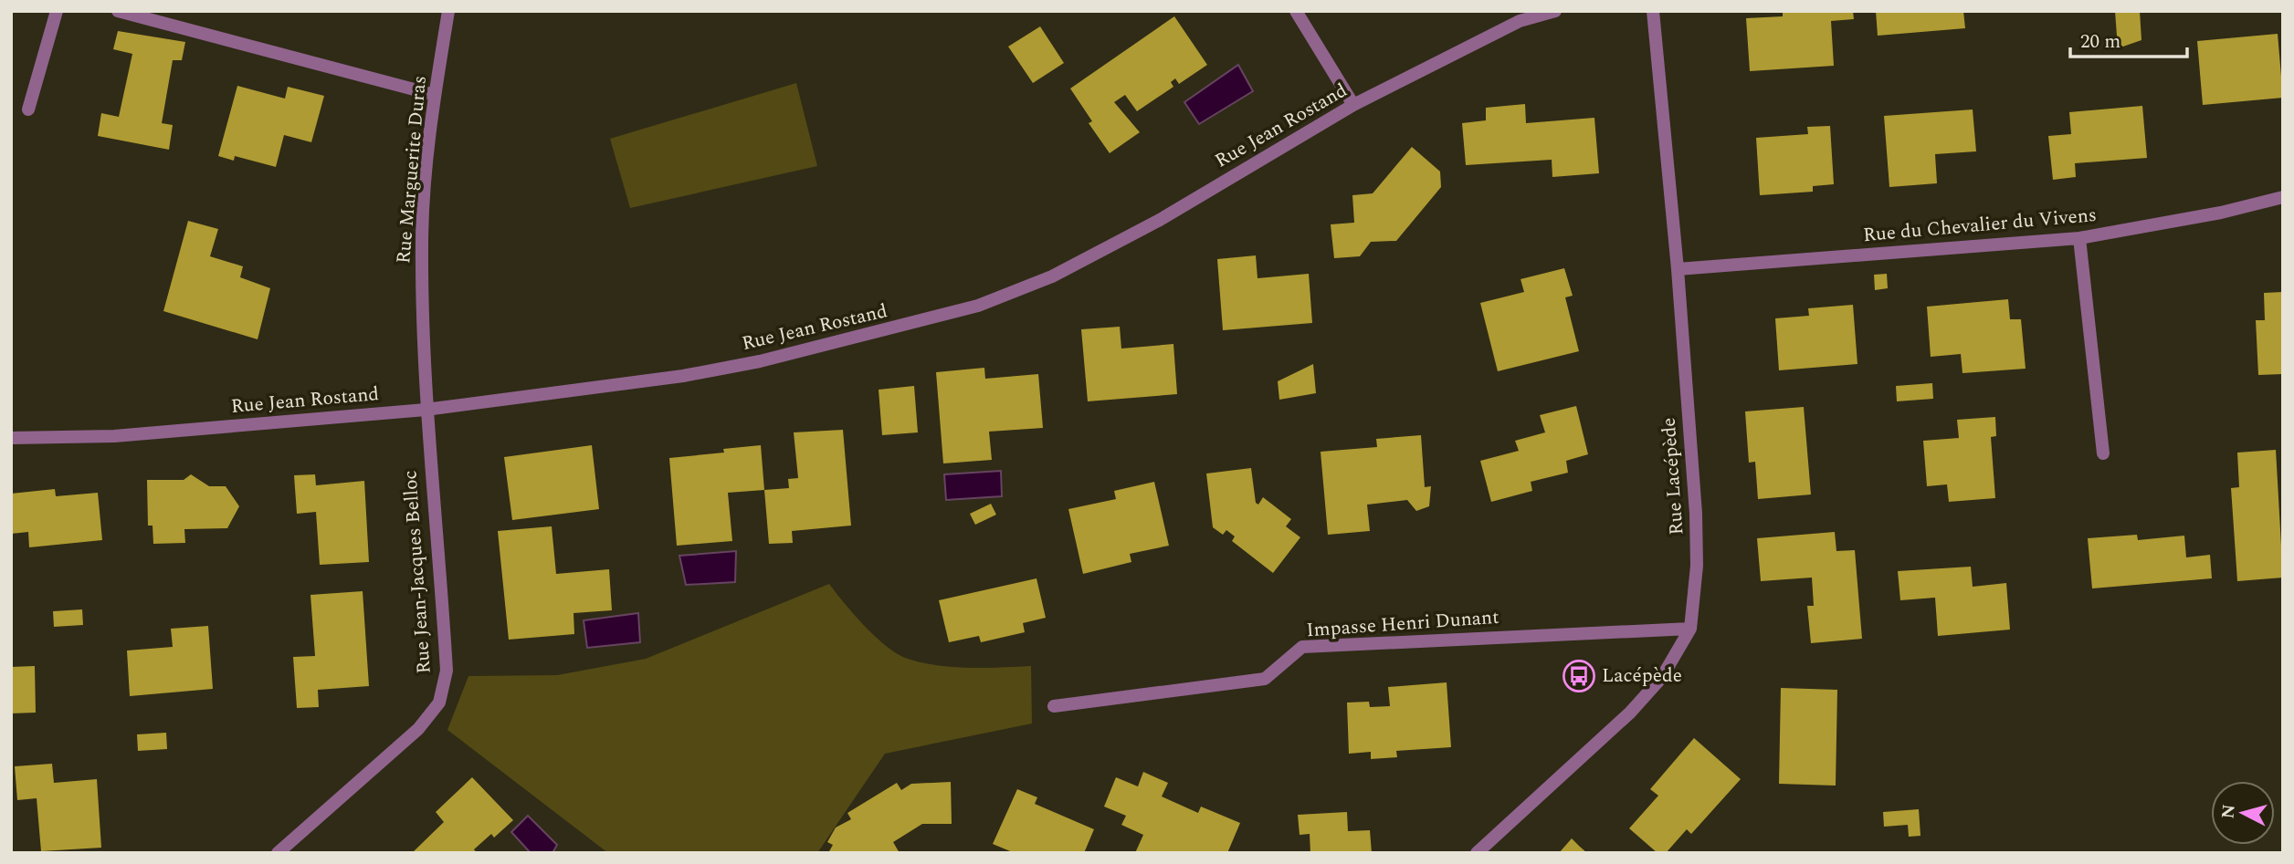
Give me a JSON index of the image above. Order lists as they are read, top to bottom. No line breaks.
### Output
{"streets":{"street":["Rue Jean Rostand","Rue Marguerite Duras","Rue du Chevalier du Vivens","Rue Lacépède","Rue Jean-Jacques Belloc","Impasse Henri Dunant"]},"crossings":[["Rue Jean Rostand","Rue Marguerite Duras"],["Rue Jean Rostand","Rue Jean-Jacques Belloc"],["Rue Marguerite Duras","Rue Jean-Jacques Belloc"],["Rue du Chevalier du Vivens","Rue Lacépède"],["Rue Lacépède","Impasse Henri Dunant"]],"places":{"bus stop":["Lacépède"]},"scale_bar":"20 m","north":"left"}
